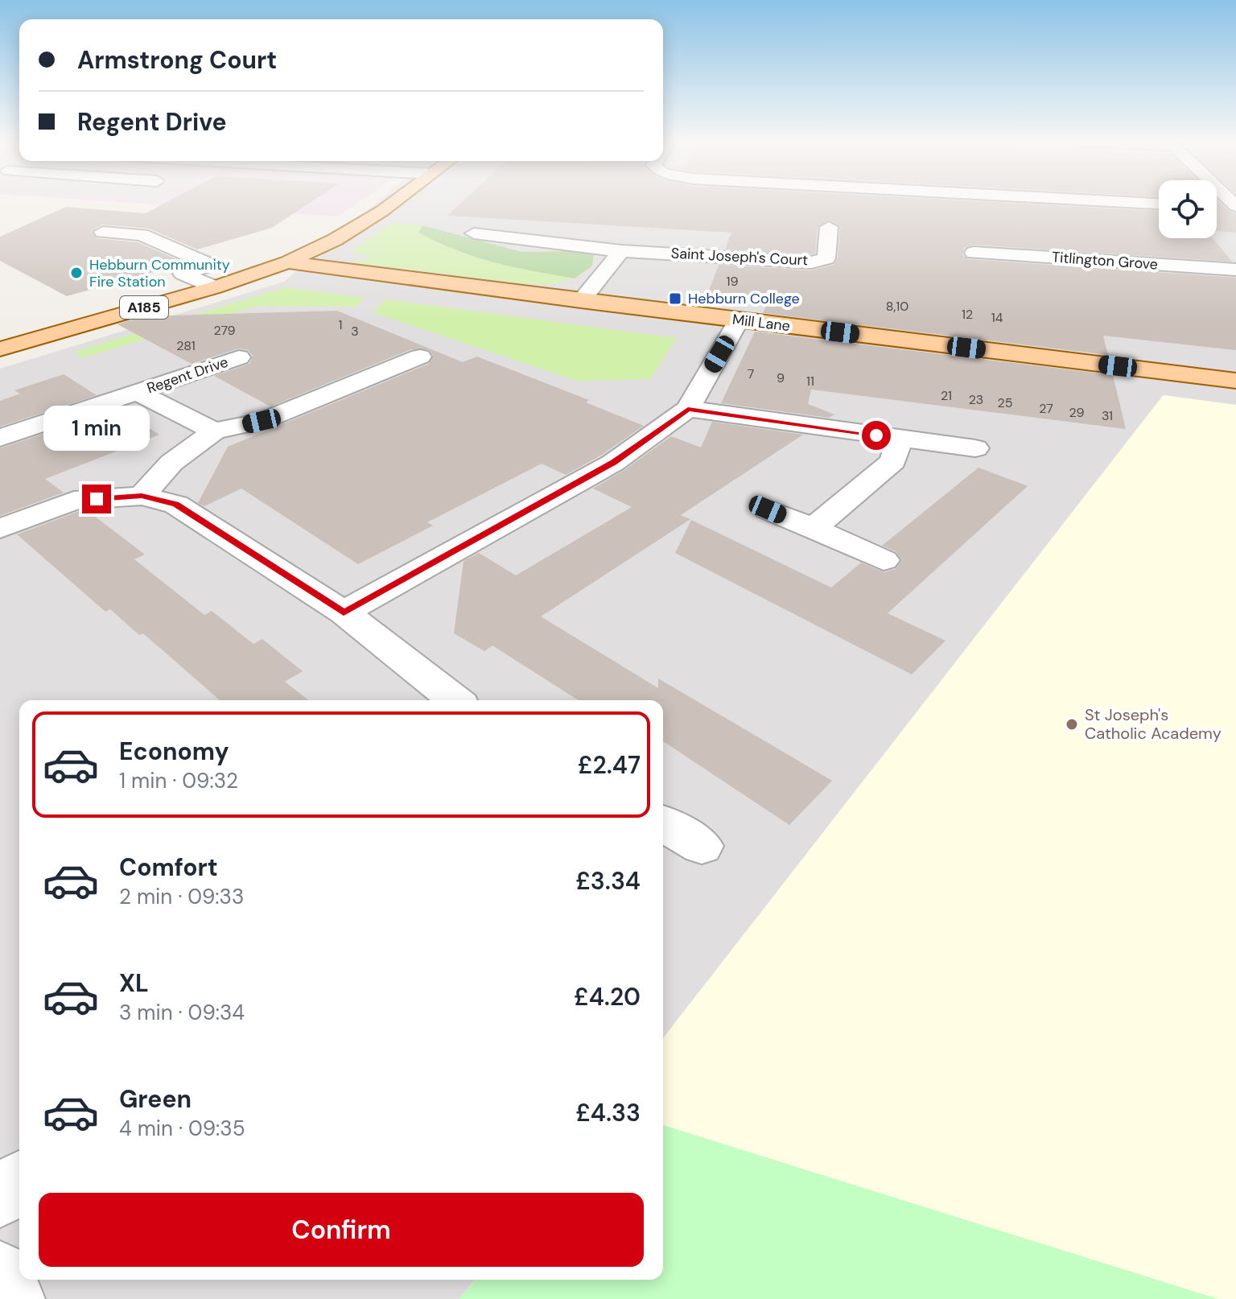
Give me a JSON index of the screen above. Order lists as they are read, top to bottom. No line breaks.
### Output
{"streets":{"main road":["A185","Mill Lane"],"street":["Saint Joseph's Court","Titlington Grove","Regent Drive"]},"crossings":[["A185","Mill Lane"]],"places":{"other":["Hebburn Community Fire Station","St Joseph's Catholic Academy"],"transit":["Hebburn College"]},"house_numbers":["19","8,10","12","14","1","279","3","281","7","9","11","21","23","25","27","29","31"],"page":{"banner":["Armstrong Court","Regent Drive"],"bubble":"1 min","list":[{"name":"Economy","note":"1 min · 09:32","value":"£2.47"},{"name":"Comfort","note":"2 min · 09:33","value":"£3.34"},{"name":"XL","note":"3 min · 09:34","value":"£4.20"},{"name":"Green","note":"4 min · 09:35","value":"£4.33"}],"buttons":"Confirm"}}
